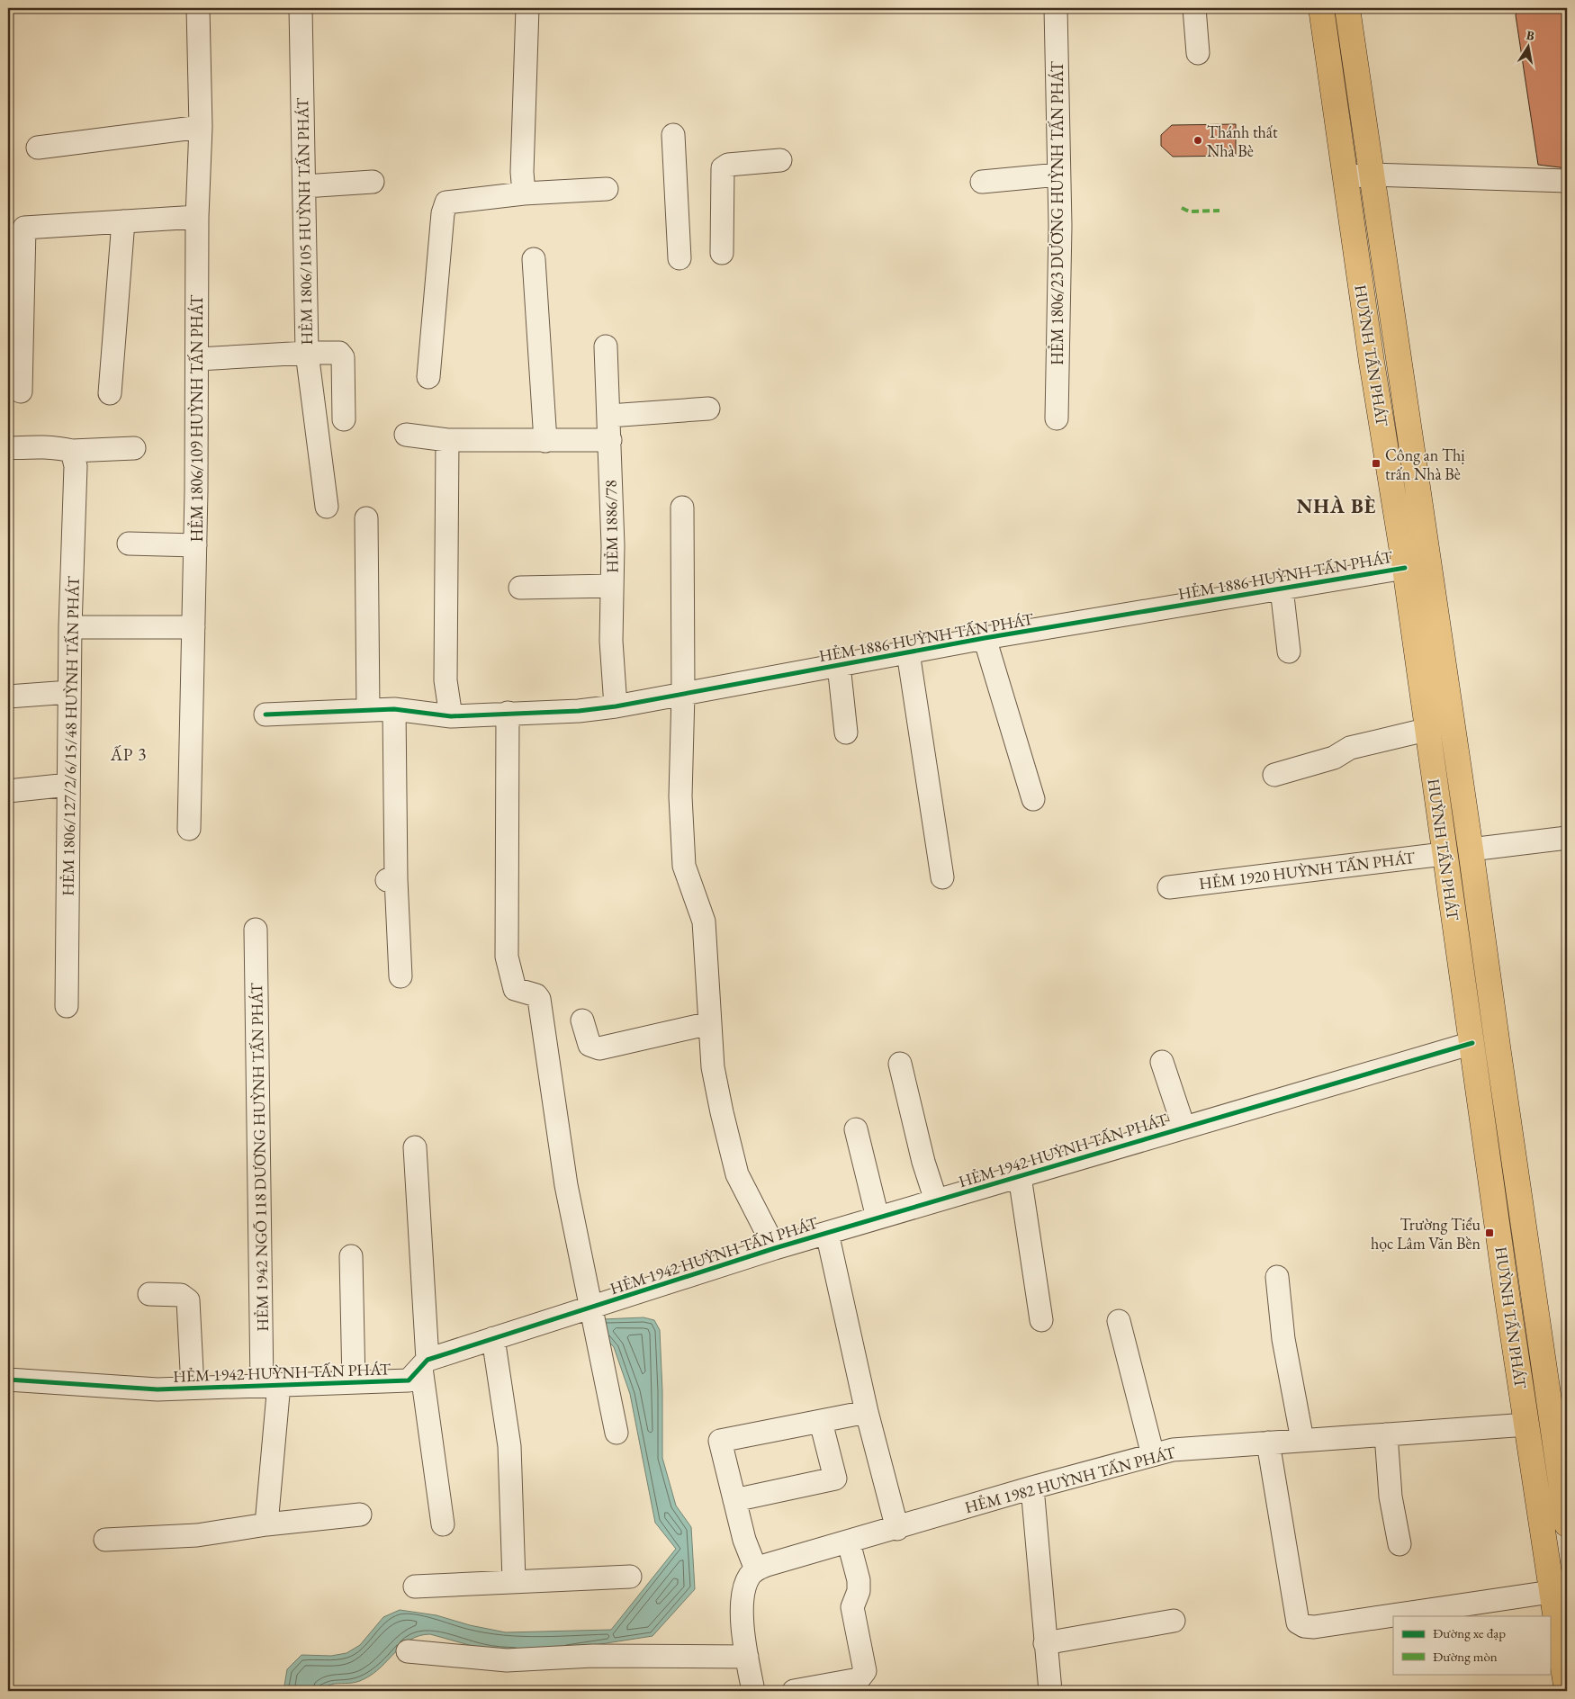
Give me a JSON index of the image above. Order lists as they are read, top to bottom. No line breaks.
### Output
{"streets":{"main road":["HUỲNH TẤN PHÁT"],"street":["HẺM 1806/23 DƯƠNG HUỲNH TẤN PHÁT","HẺM 1806/105 HUỲNH TẤN PHÁT","HẺM 1806/109 HUỲNH TẤN PHÁT","HẺM 1886/78","HẺM 1886 HUỲNH TẤN PHÁT","HẺM 1806/127/2/6/15/48 HUỲNH TẤN PHÁT","HẺM 1920 HUỲNH TẤN PHÁT","HẺM 1942 HUỲNH TẤN PHÁT","HẺM 1942 NGÕ 118 DƯƠNG HUỲNH TẤN PHÁT","HẺM 1982 HUỲNH TẤN PHÁT"]},"crossings":[["HẺM 1806/105 HUỲNH TẤN PHÁT","HẺM 1806/109 HUỲNH TẤN PHÁT"],["HUỲNH TẤN PHÁT","HẺM 1886 HUỲNH TẤN PHÁT"],["HUỲNH TẤN PHÁT","HẺM 1920 HUỲNH TẤN PHÁT"],["HUỲNH TẤN PHÁT","HẺM 1942 HUỲNH TẤN PHÁT"],["HUỲNH TẤN PHÁT","HẺM 1982 HUỲNH TẤN PHÁT"],["HẺM 1886/78","HẺM 1886 HUỲNH TẤN PHÁT"],["HẺM 1942 HUỲNH TẤN PHÁT","HẺM 1942 NGÕ 118 DƯƠNG HUỲNH TẤN PHÁT"]],"districts":["NHÀ BÈ","ẤP 3"],"places":{"other":["Thánh thất Nhà Bè"],"transit":["Công an Thị trấn Nhà Bè","Trường Tiểu học Lâm Văn Bền"]},"legend":["Đường xe đạp","Đường mòn"],"north":"top"}
